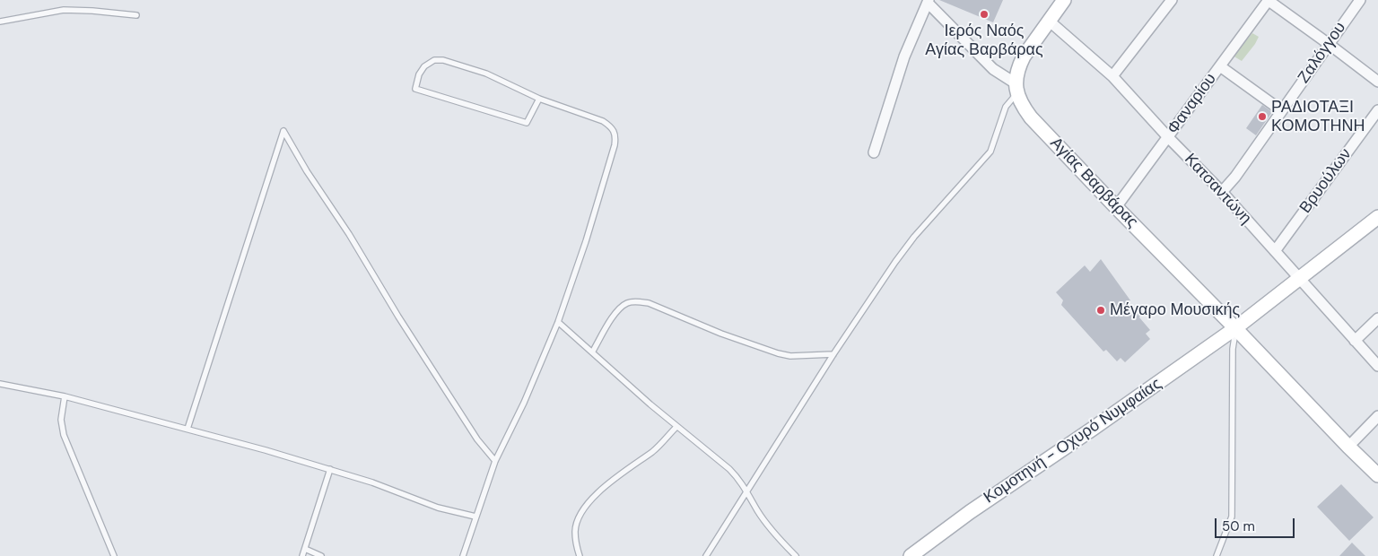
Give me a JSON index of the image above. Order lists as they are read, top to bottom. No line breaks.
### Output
{"streets":{"main road":["Αγίας Βαρβάρας","Κομοτηνή - Οχυρό Νυμφαίας"],"street":["Ζαλόγγου","Φαναρίου","Βρυούλων","Κατσαντώνη"]},"crossings":[["Ζαλόγγου","Κατσαντώνη"],["Φαναρίου","Αγίας Βαρβάρας"],["Φαναρίου","Κατσαντώνη"],["Βρυούλων","Κατσαντώνη"],["Αγίας Βαρβάρας","Κομοτηνή - Οχυρό Νυμφαίας"],["Κατσαντώνη","Κομοτηνή - Οχυρό Νυμφαίας"]],"places":["Ιερός Ναός Αγίας Βαρβάρας","ΡΑΔΙΟΤΑΞΙ ΚΟΜΟΤΗΝΗ","Μέγαρο Μουσικής"],"scale_bar":"50 m"}
